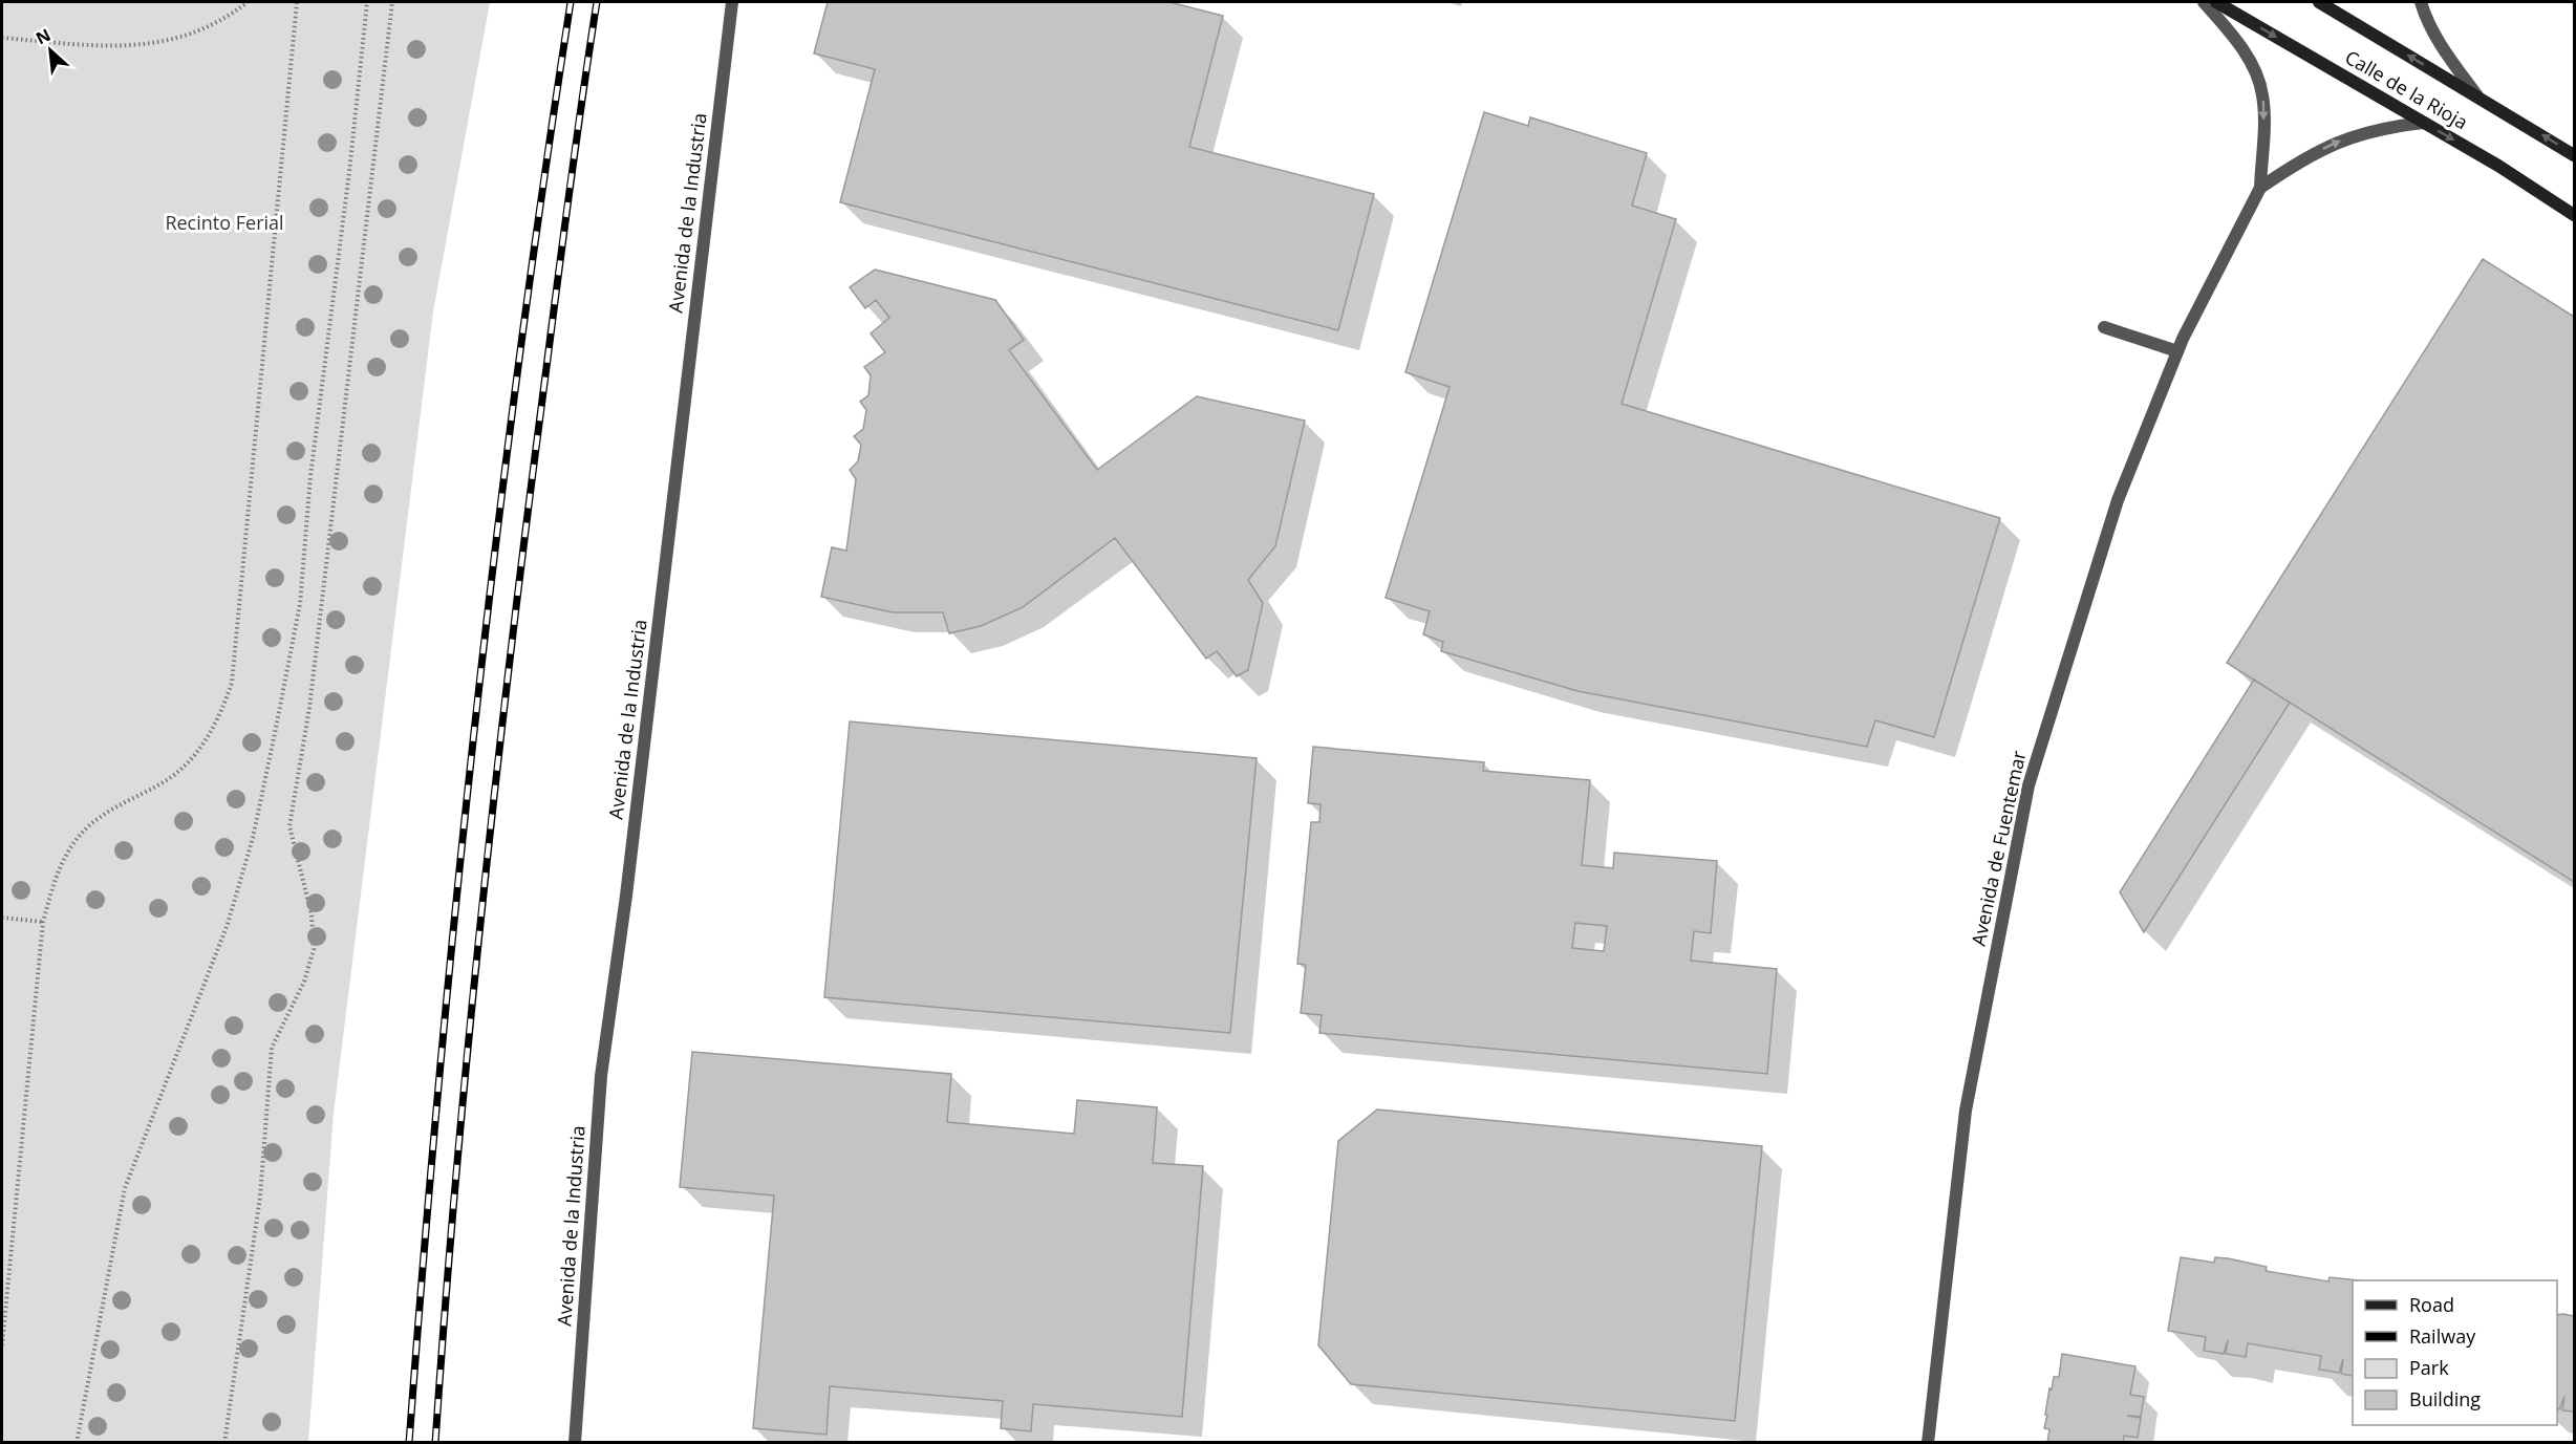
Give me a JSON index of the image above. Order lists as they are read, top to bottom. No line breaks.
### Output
{"streets":{"main road":["Calle de la Rioja"],"street":["Avenida de la Industria","Avenida de Fuentemar"]},"parks":["Recinto Ferial"],"legend":["Road","Railway","Park","Building"],"north":"top left"}
